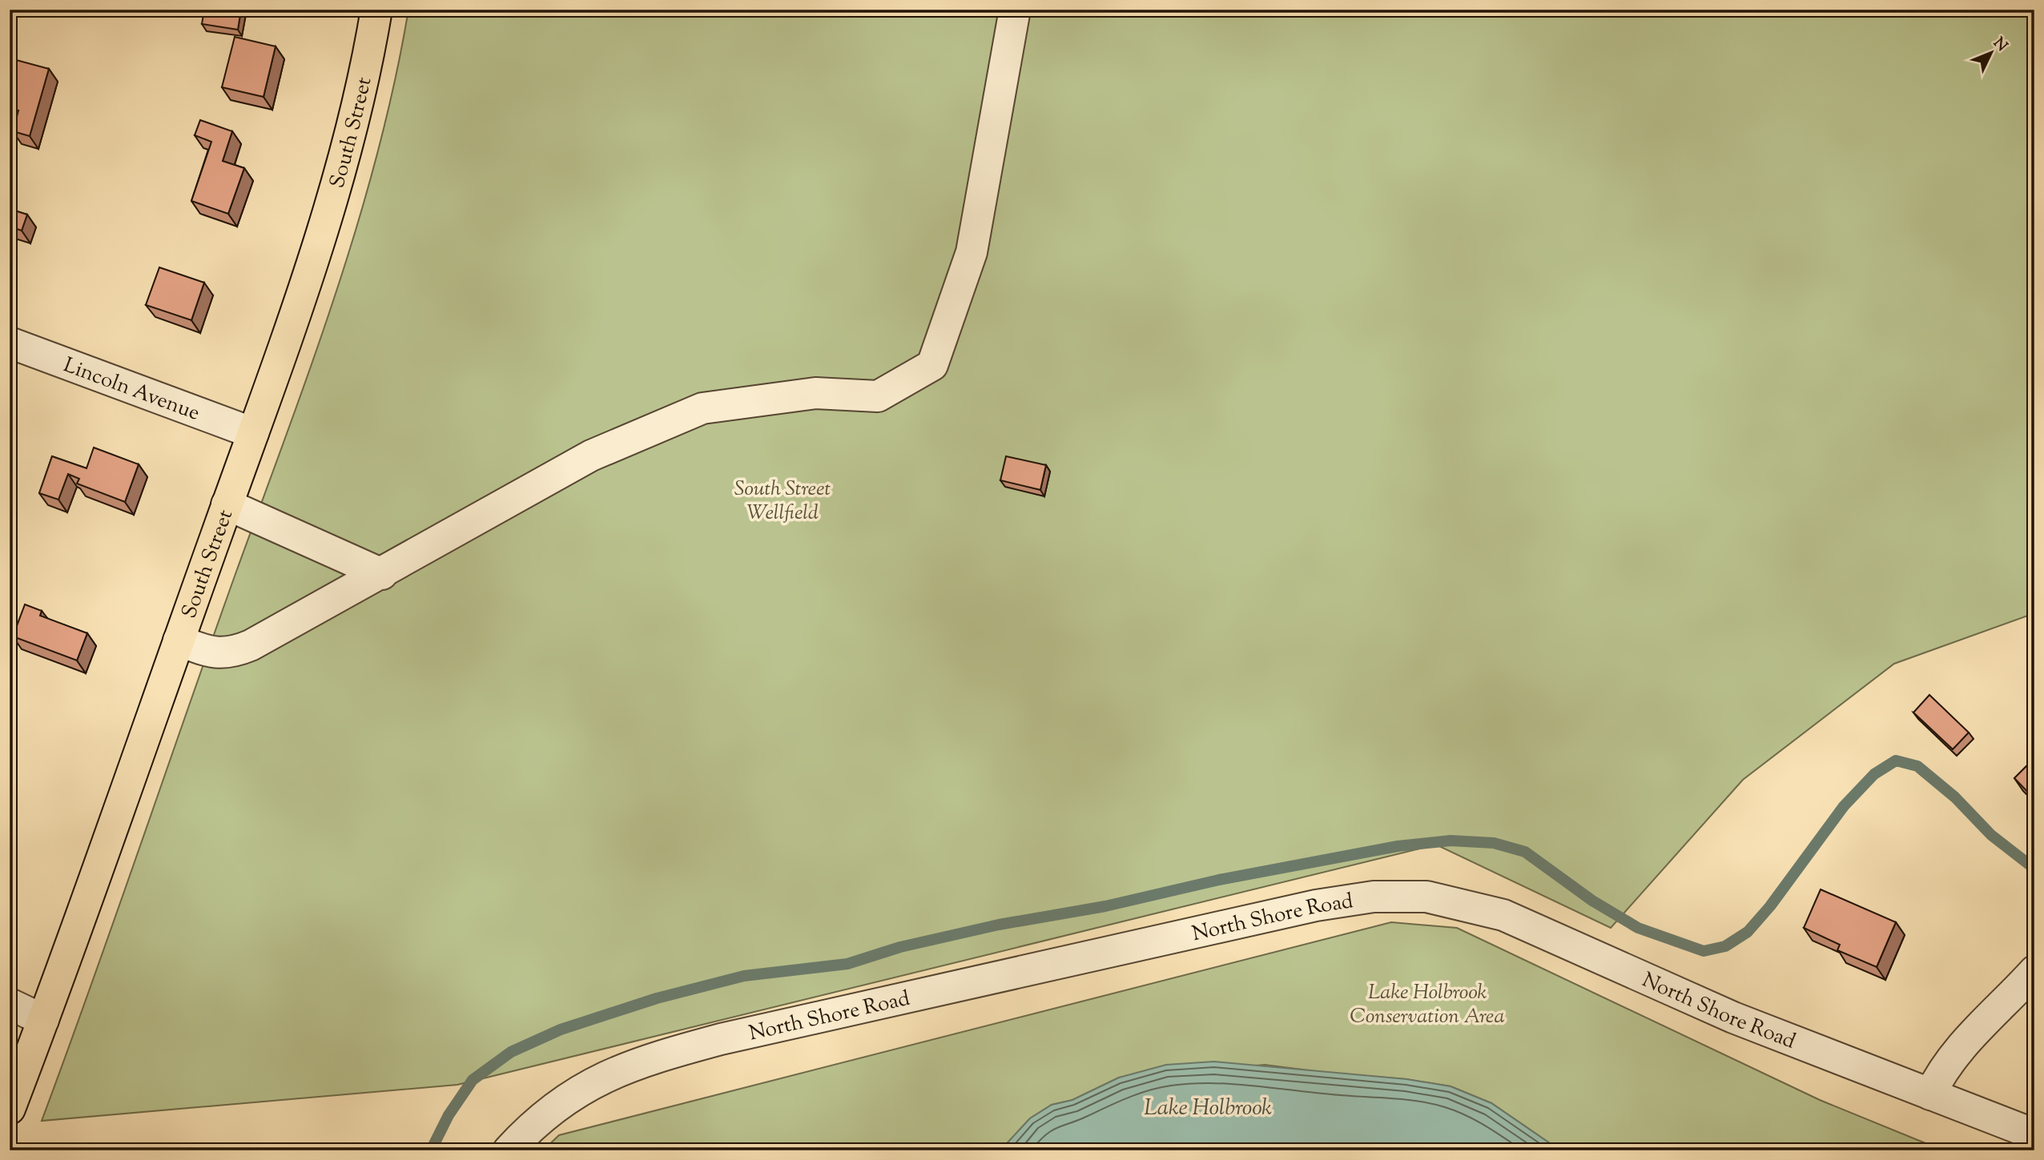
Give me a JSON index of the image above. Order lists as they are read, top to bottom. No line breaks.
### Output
{"streets":{"main road":["South Street"],"street":["Lincoln Avenue","North Shore Road"]},"crossings":[["South Street","Lincoln Avenue"]],"water":["Lake Holbrook"],"parks":["South Street Wellfield","Lake Holbrook Conservation Area"],"north":"top right"}
